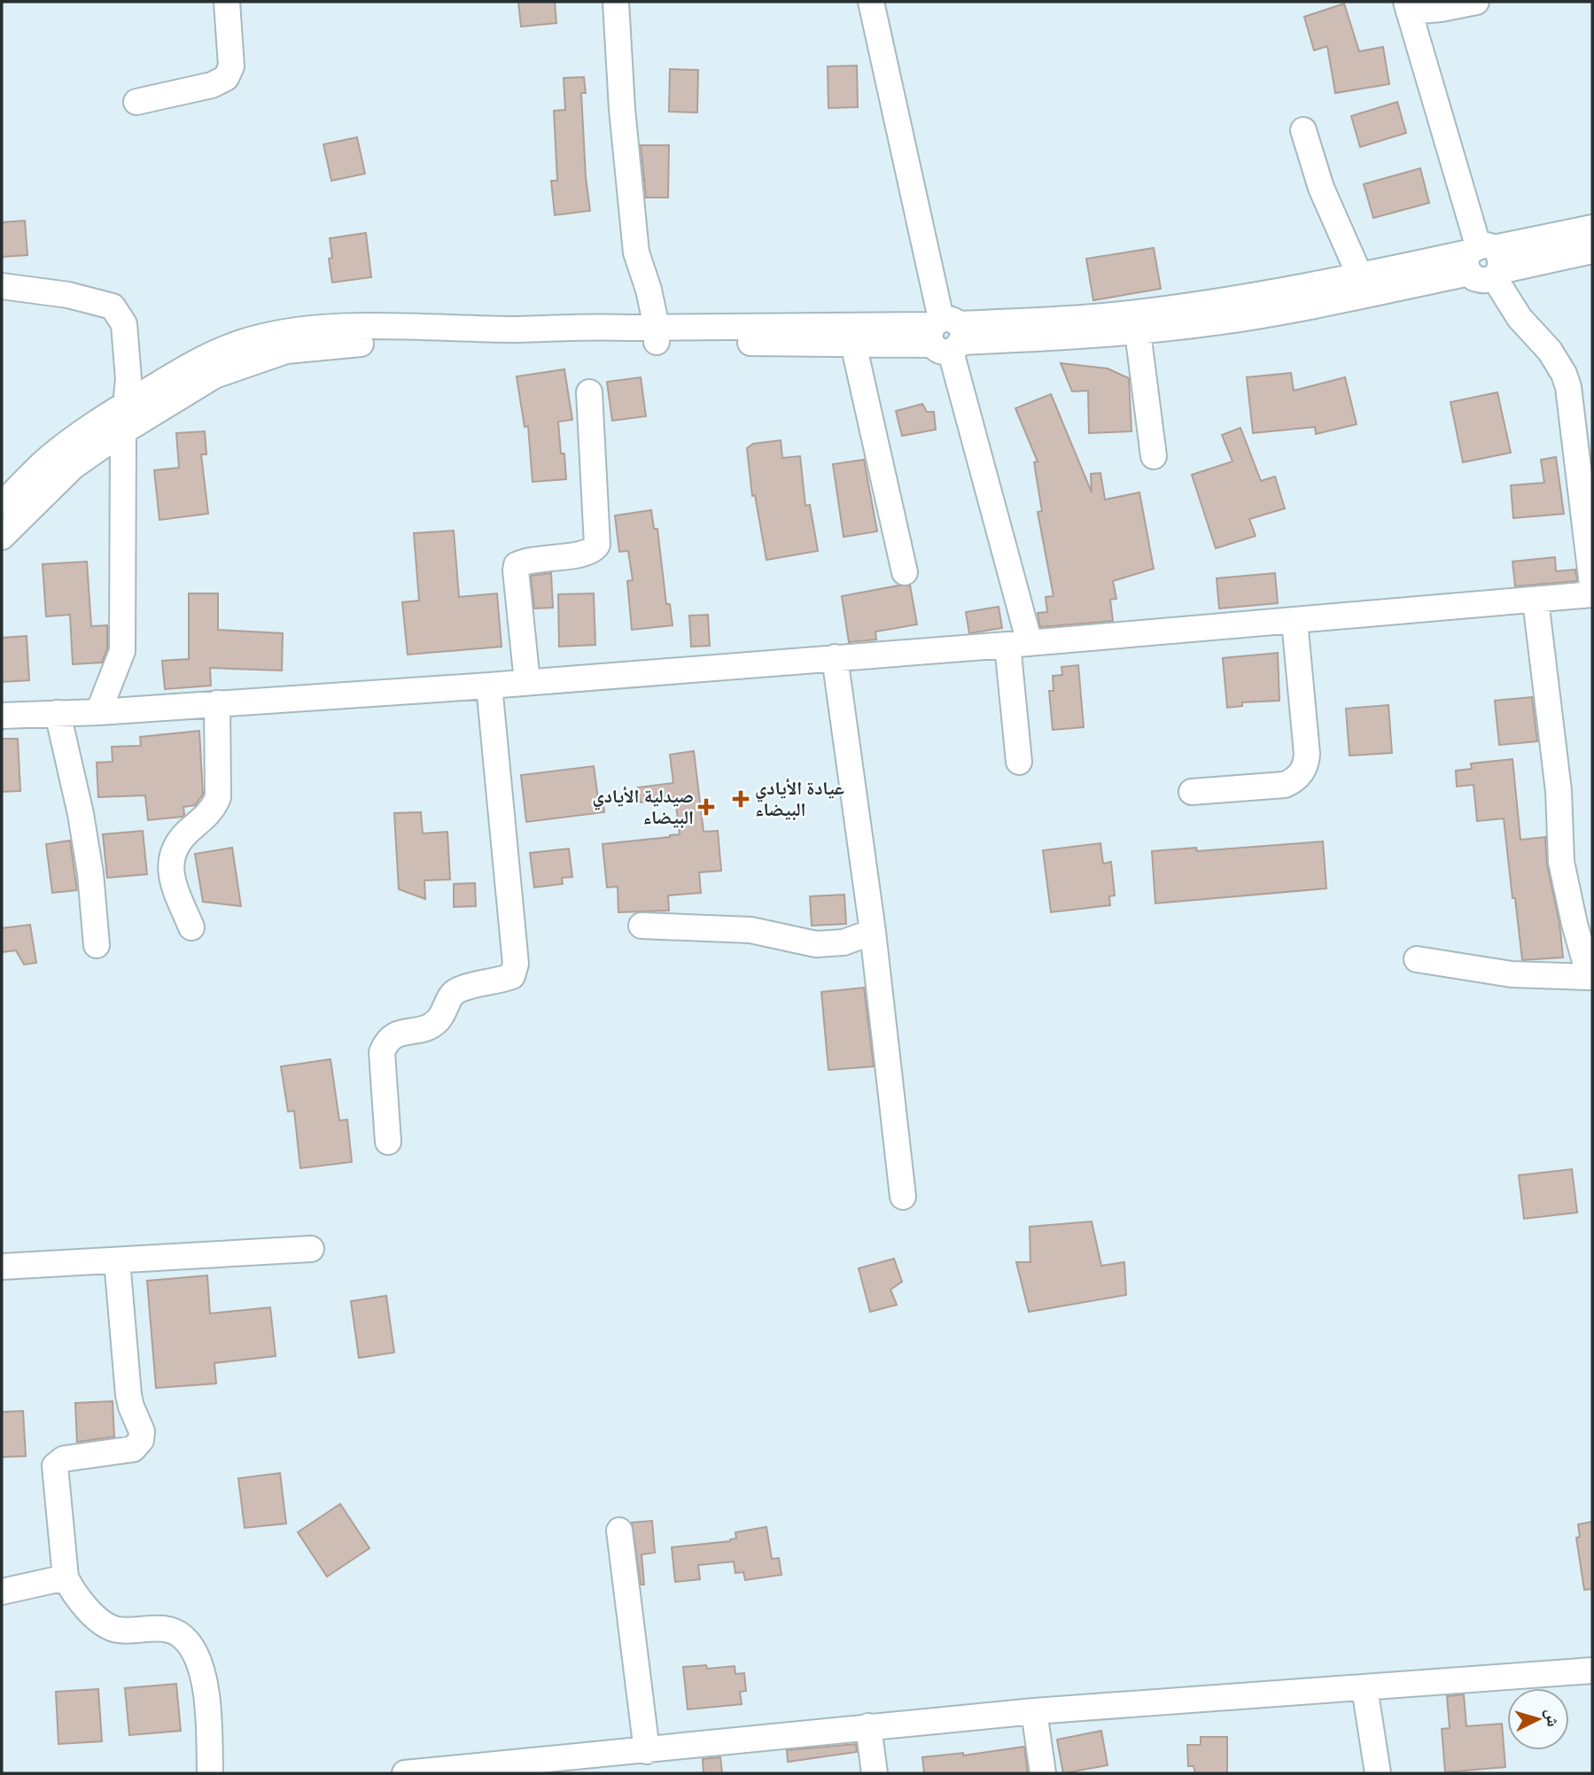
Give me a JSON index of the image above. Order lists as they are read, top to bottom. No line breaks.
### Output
{"places":{"health":["عيادة الأيادي البيضاء","صيدلية الأيادي البيضاء"]},"north":"right"}
